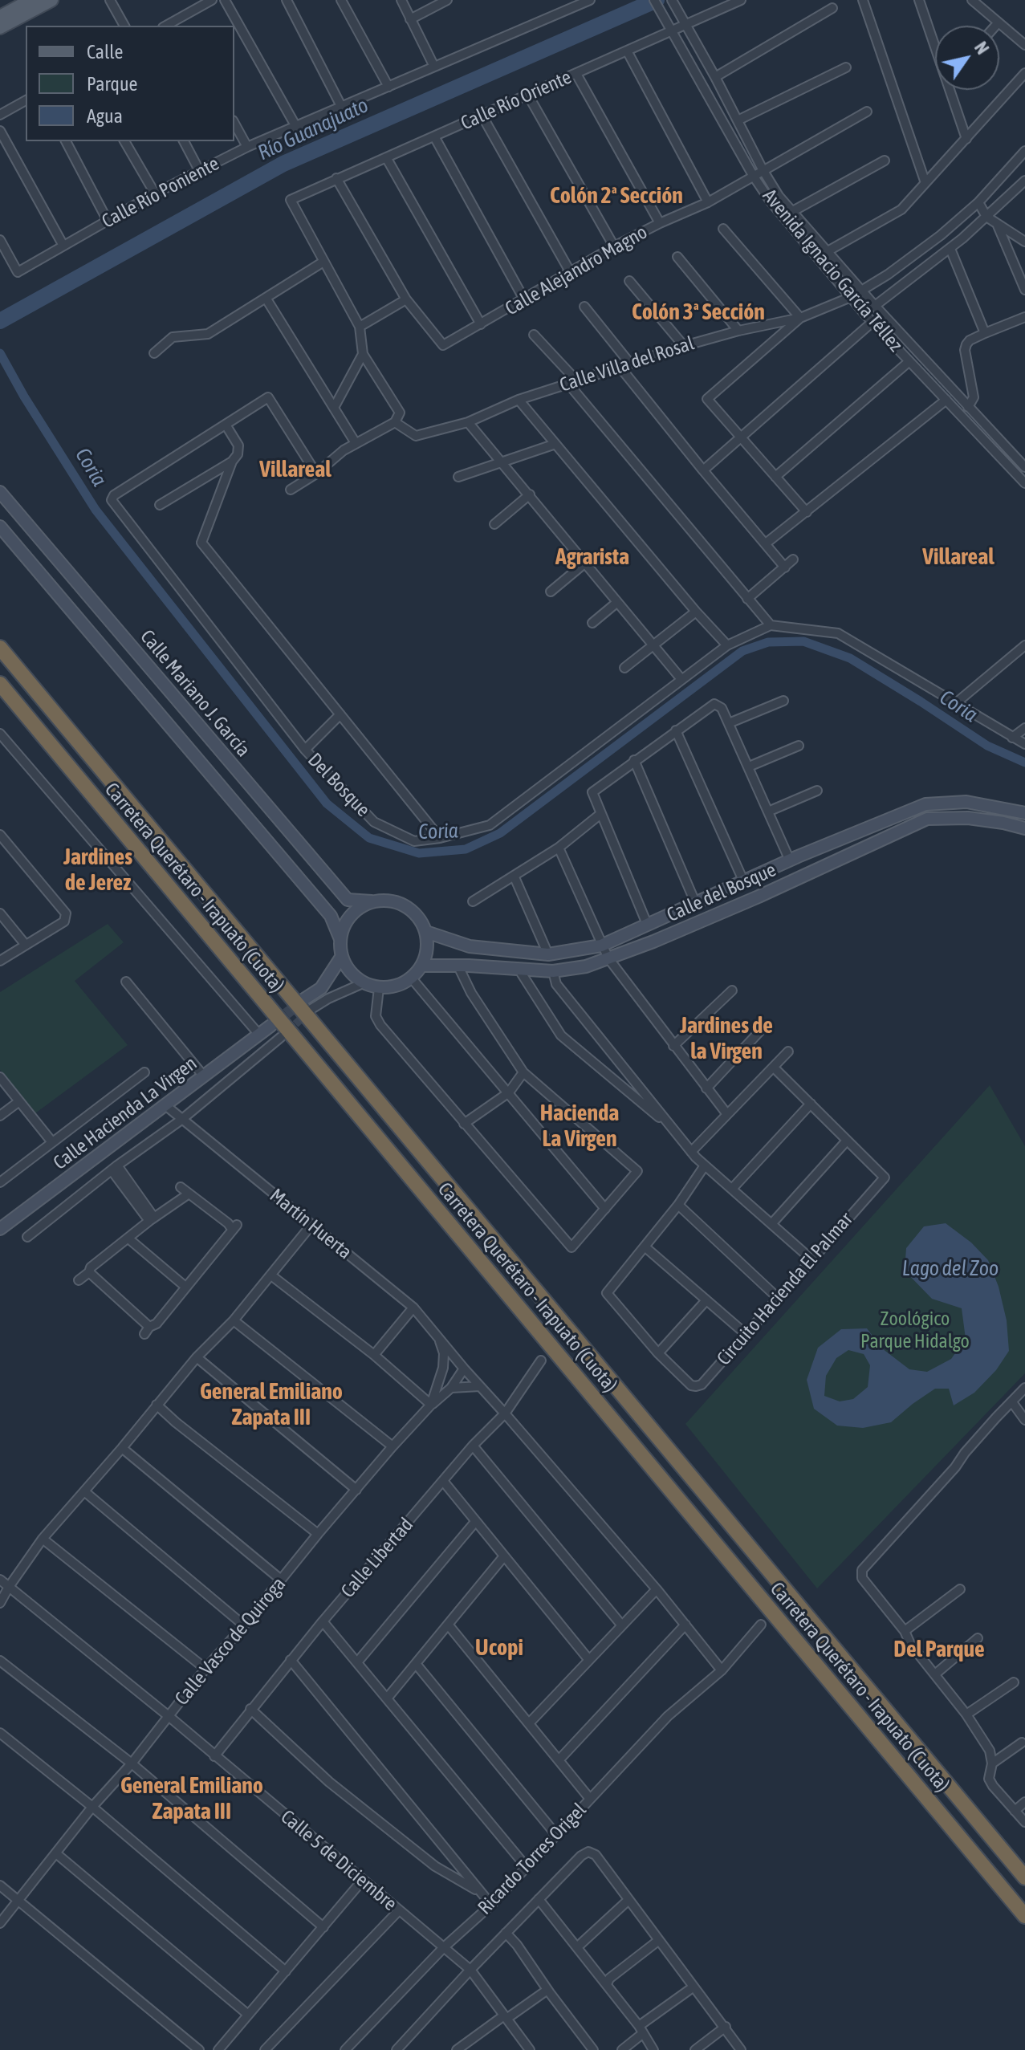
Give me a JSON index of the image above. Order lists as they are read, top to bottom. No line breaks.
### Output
{"streets":{"highway":["Carretera Querétaro - Irapuato (Cuota)"],"street":["Calle Río Oriente","Calle Río Poniente","Calle Alejandro Magno","Avenida Ignacio García Téllez","Calle Villa del Rosal","Calle Mariano J. García","Del Bosque","Calle del Bosque","Calle Hacienda La Virgen","Martín Huerta","Circuito Hacienda El Palmar","Calle Libertad","Calle Vasco de Quiroga","Ricardo Torres Origel","Calle 5 de Diciembre"]},"crossings":[["Calle Río Oriente","Calle Alejandro Magno"],["Calle Río Oriente","Avenida Ignacio García Téllez"],["Calle Alejandro Magno","Avenida Ignacio García Téllez"],["Avenida Ignacio García Téllez","Calle Villa del Rosal"],["Calle Mariano J. García","Calle del Bosque"],["Calle Hacienda La Virgen","Martín Huerta"],["Martín Huerta","Calle Vasco de Quiroga"],["Calle Libertad","Calle 5 de Diciembre"],["Calle Vasco de Quiroga","Calle 5 de Diciembre"],["Ricardo Torres Origel","Calle 5 de Diciembre"]],"districts":["Colón 2ª Sección","Colón 3ª Sección","Villareal","Agrarista","Villareal","Jardines de Jerez","Jardines de la Virgen","Hacienda La Virgen","General Emiliano Zapata III","Ucopi","Del Parque","General Emiliano Zapata III"],"water":["Río Guanajuato","Coria","Lago del Zoo"],"parks":["Zoológico Parque Hidalgo"],"legend":["Calle","Parque","Agua"],"north":"top right"}
